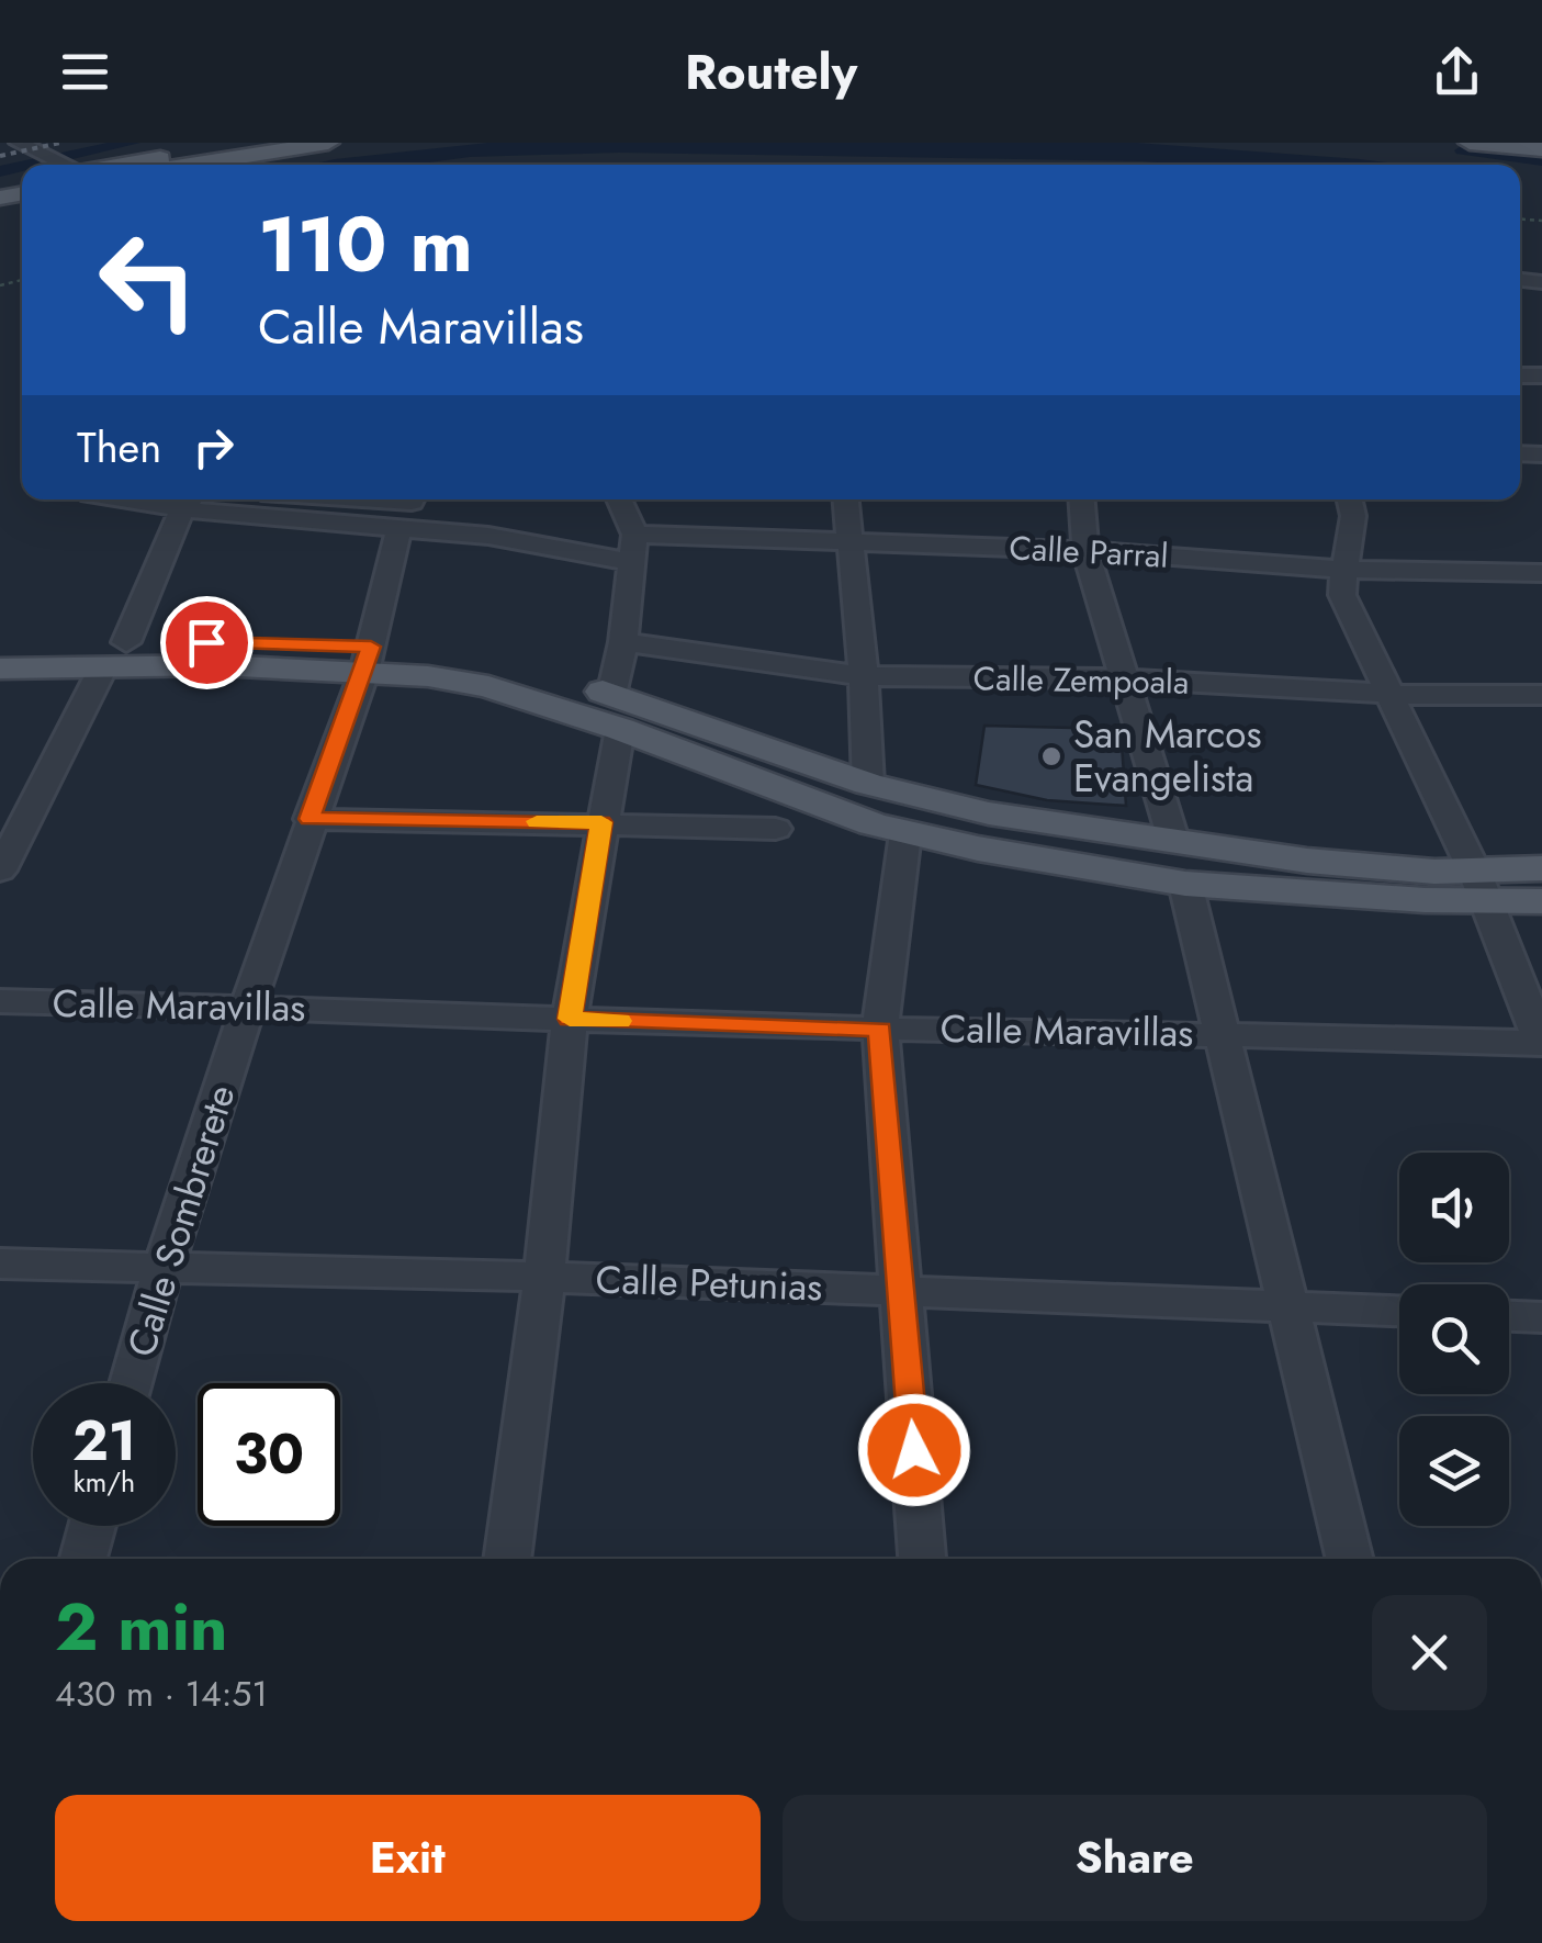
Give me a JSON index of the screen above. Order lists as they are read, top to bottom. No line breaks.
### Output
{"streets":{"street":["Calle Parral","Calle Zempoala","Calle Maravillas","Calle Sombrerete","Calle Petunias"]},"crossings":[["Calle Parral","Calle Sombrerete"],["Calle Maravillas","Calle Sombrerete"],["Calle Sombrerete","Calle Petunias"]],"places":["San Marcos Evangelista"],"page":{"header":"Routely","turn":["110 m","Calle Maravillas"],"then":"Then","speed":"21 km/h","limit":"30","heading":["2 min","430 m · 14:51"],"buttons":["Exit","Share"]}}
